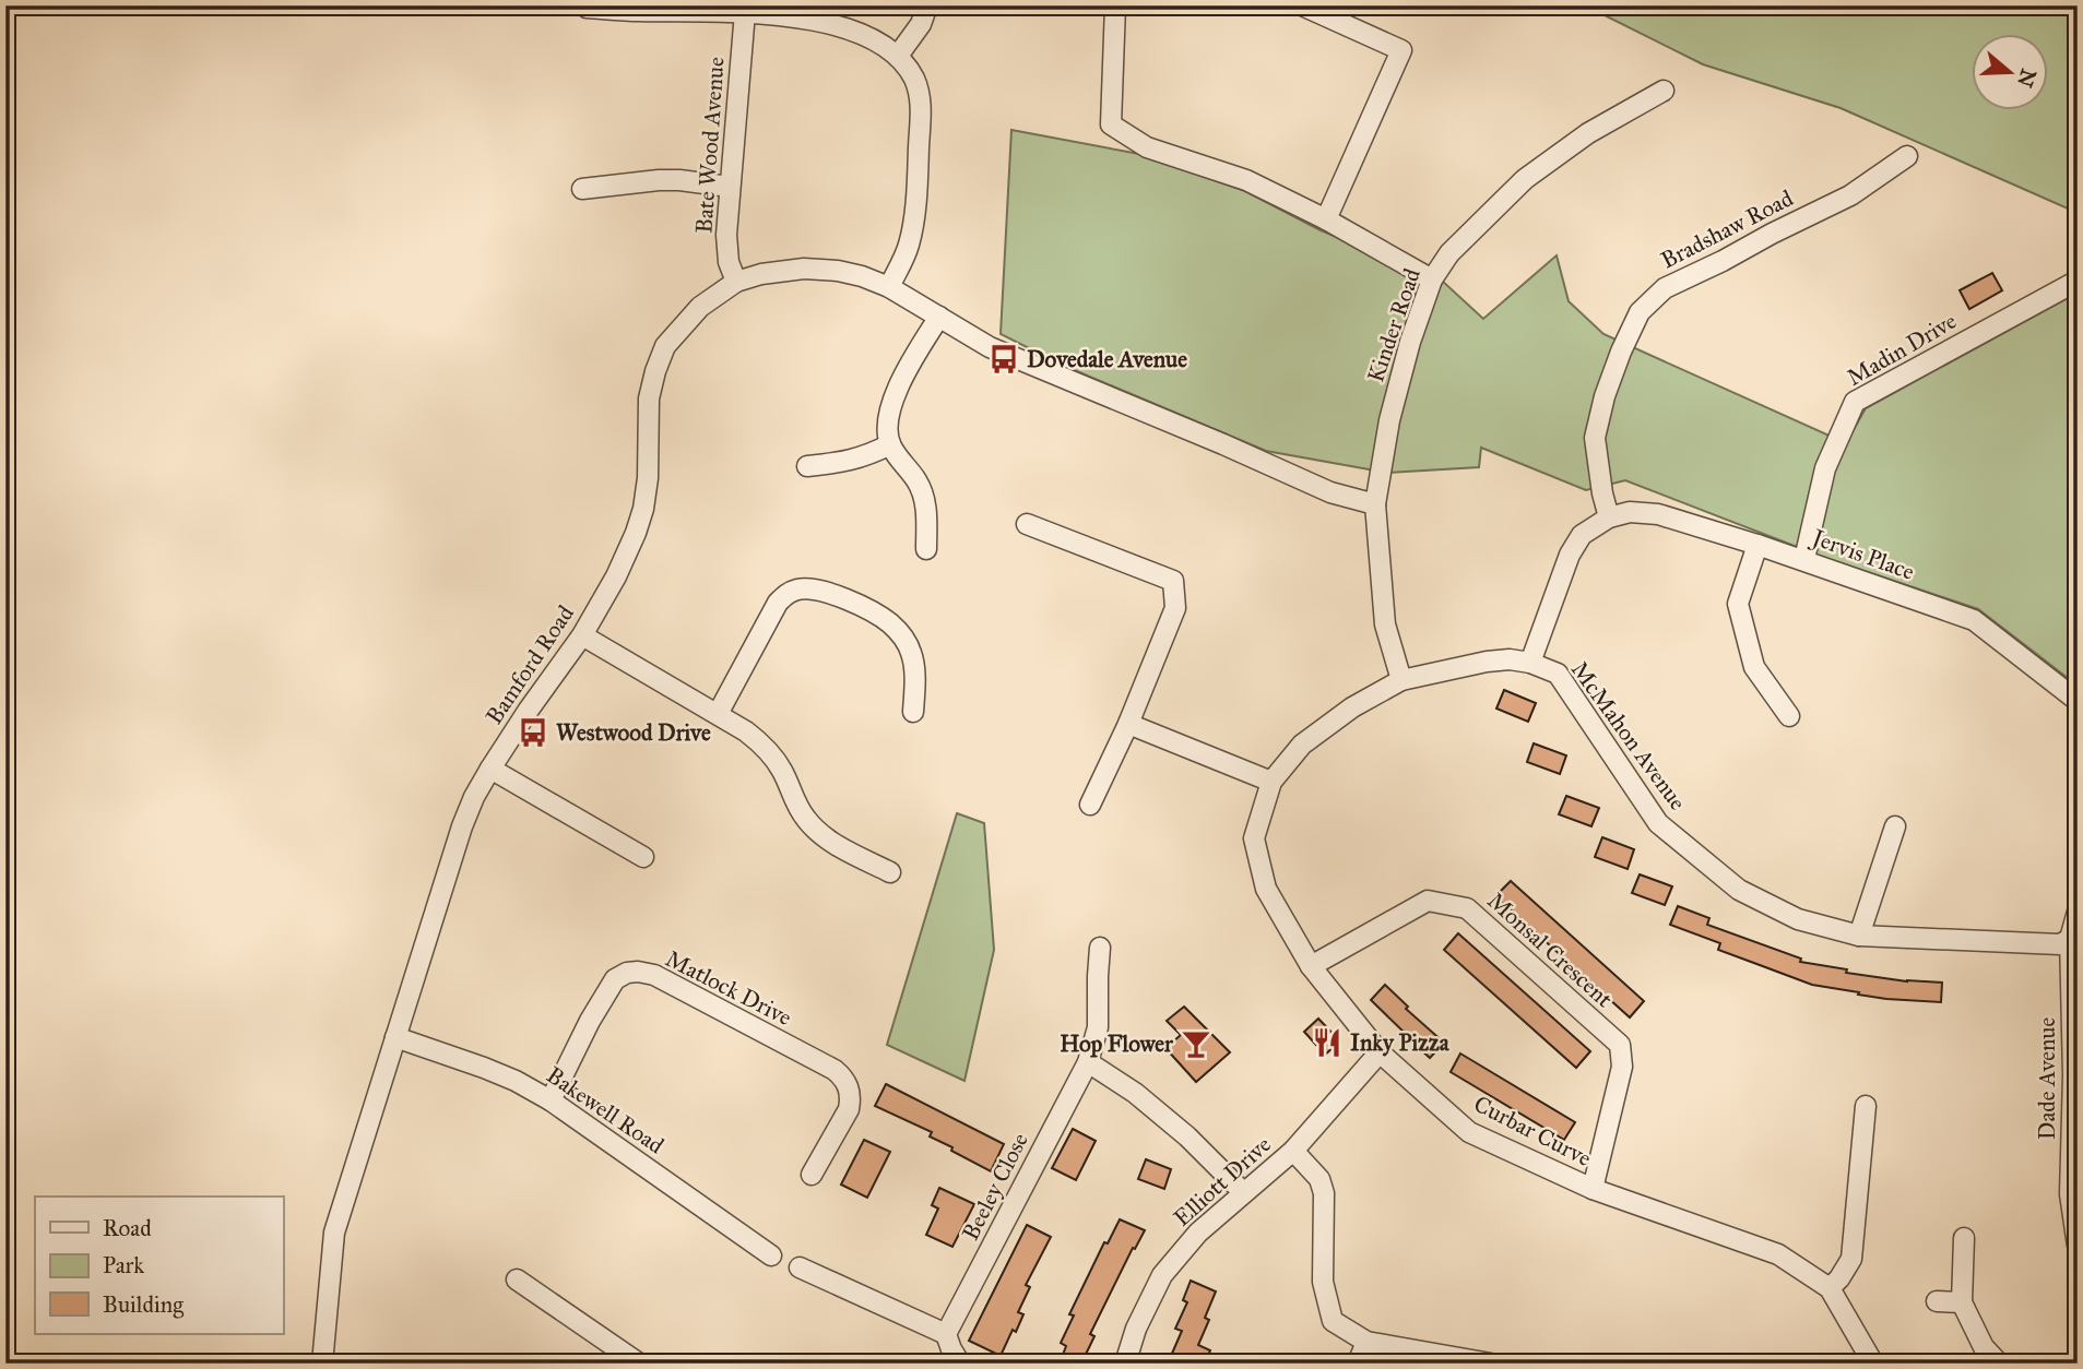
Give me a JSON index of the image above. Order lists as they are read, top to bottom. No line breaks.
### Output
{"streets":{"street":["Bate Wood Avenue","Bradshaw Road","Kinder Road","Madin Drive","Jervis Place","Bamford Road","McMahon Avenue","Monsal Crescent","Matlock Drive","Dade Avenue","Bakewell Road","Curbar Curve","Elliott Drive","Beeley Close"]},"crossings":[["Bate Wood Avenue","Bamford Road"],["Bradshaw Road","Jervis Place"],["Kinder Road","Bamford Road"],["Kinder Road","McMahon Avenue"],["Kinder Road","Curbar Curve"],["Madin Drive","Jervis Place"],["Bamford Road","Bakewell Road"],["McMahon Avenue","Dade Avenue"],["McMahon Avenue","Curbar Curve"],["Monsal Crescent","Curbar Curve"],["Matlock Drive","Bakewell Road"],["Curbar Curve","Elliott Drive"]],"places":{"bus stop":["Dovedale Avenue","Westwood Drive"],"restaurant":["Inky Pizza"],"bar":["Hop Flower"]},"legend":["Road","Park","Building"],"north":"right"}
